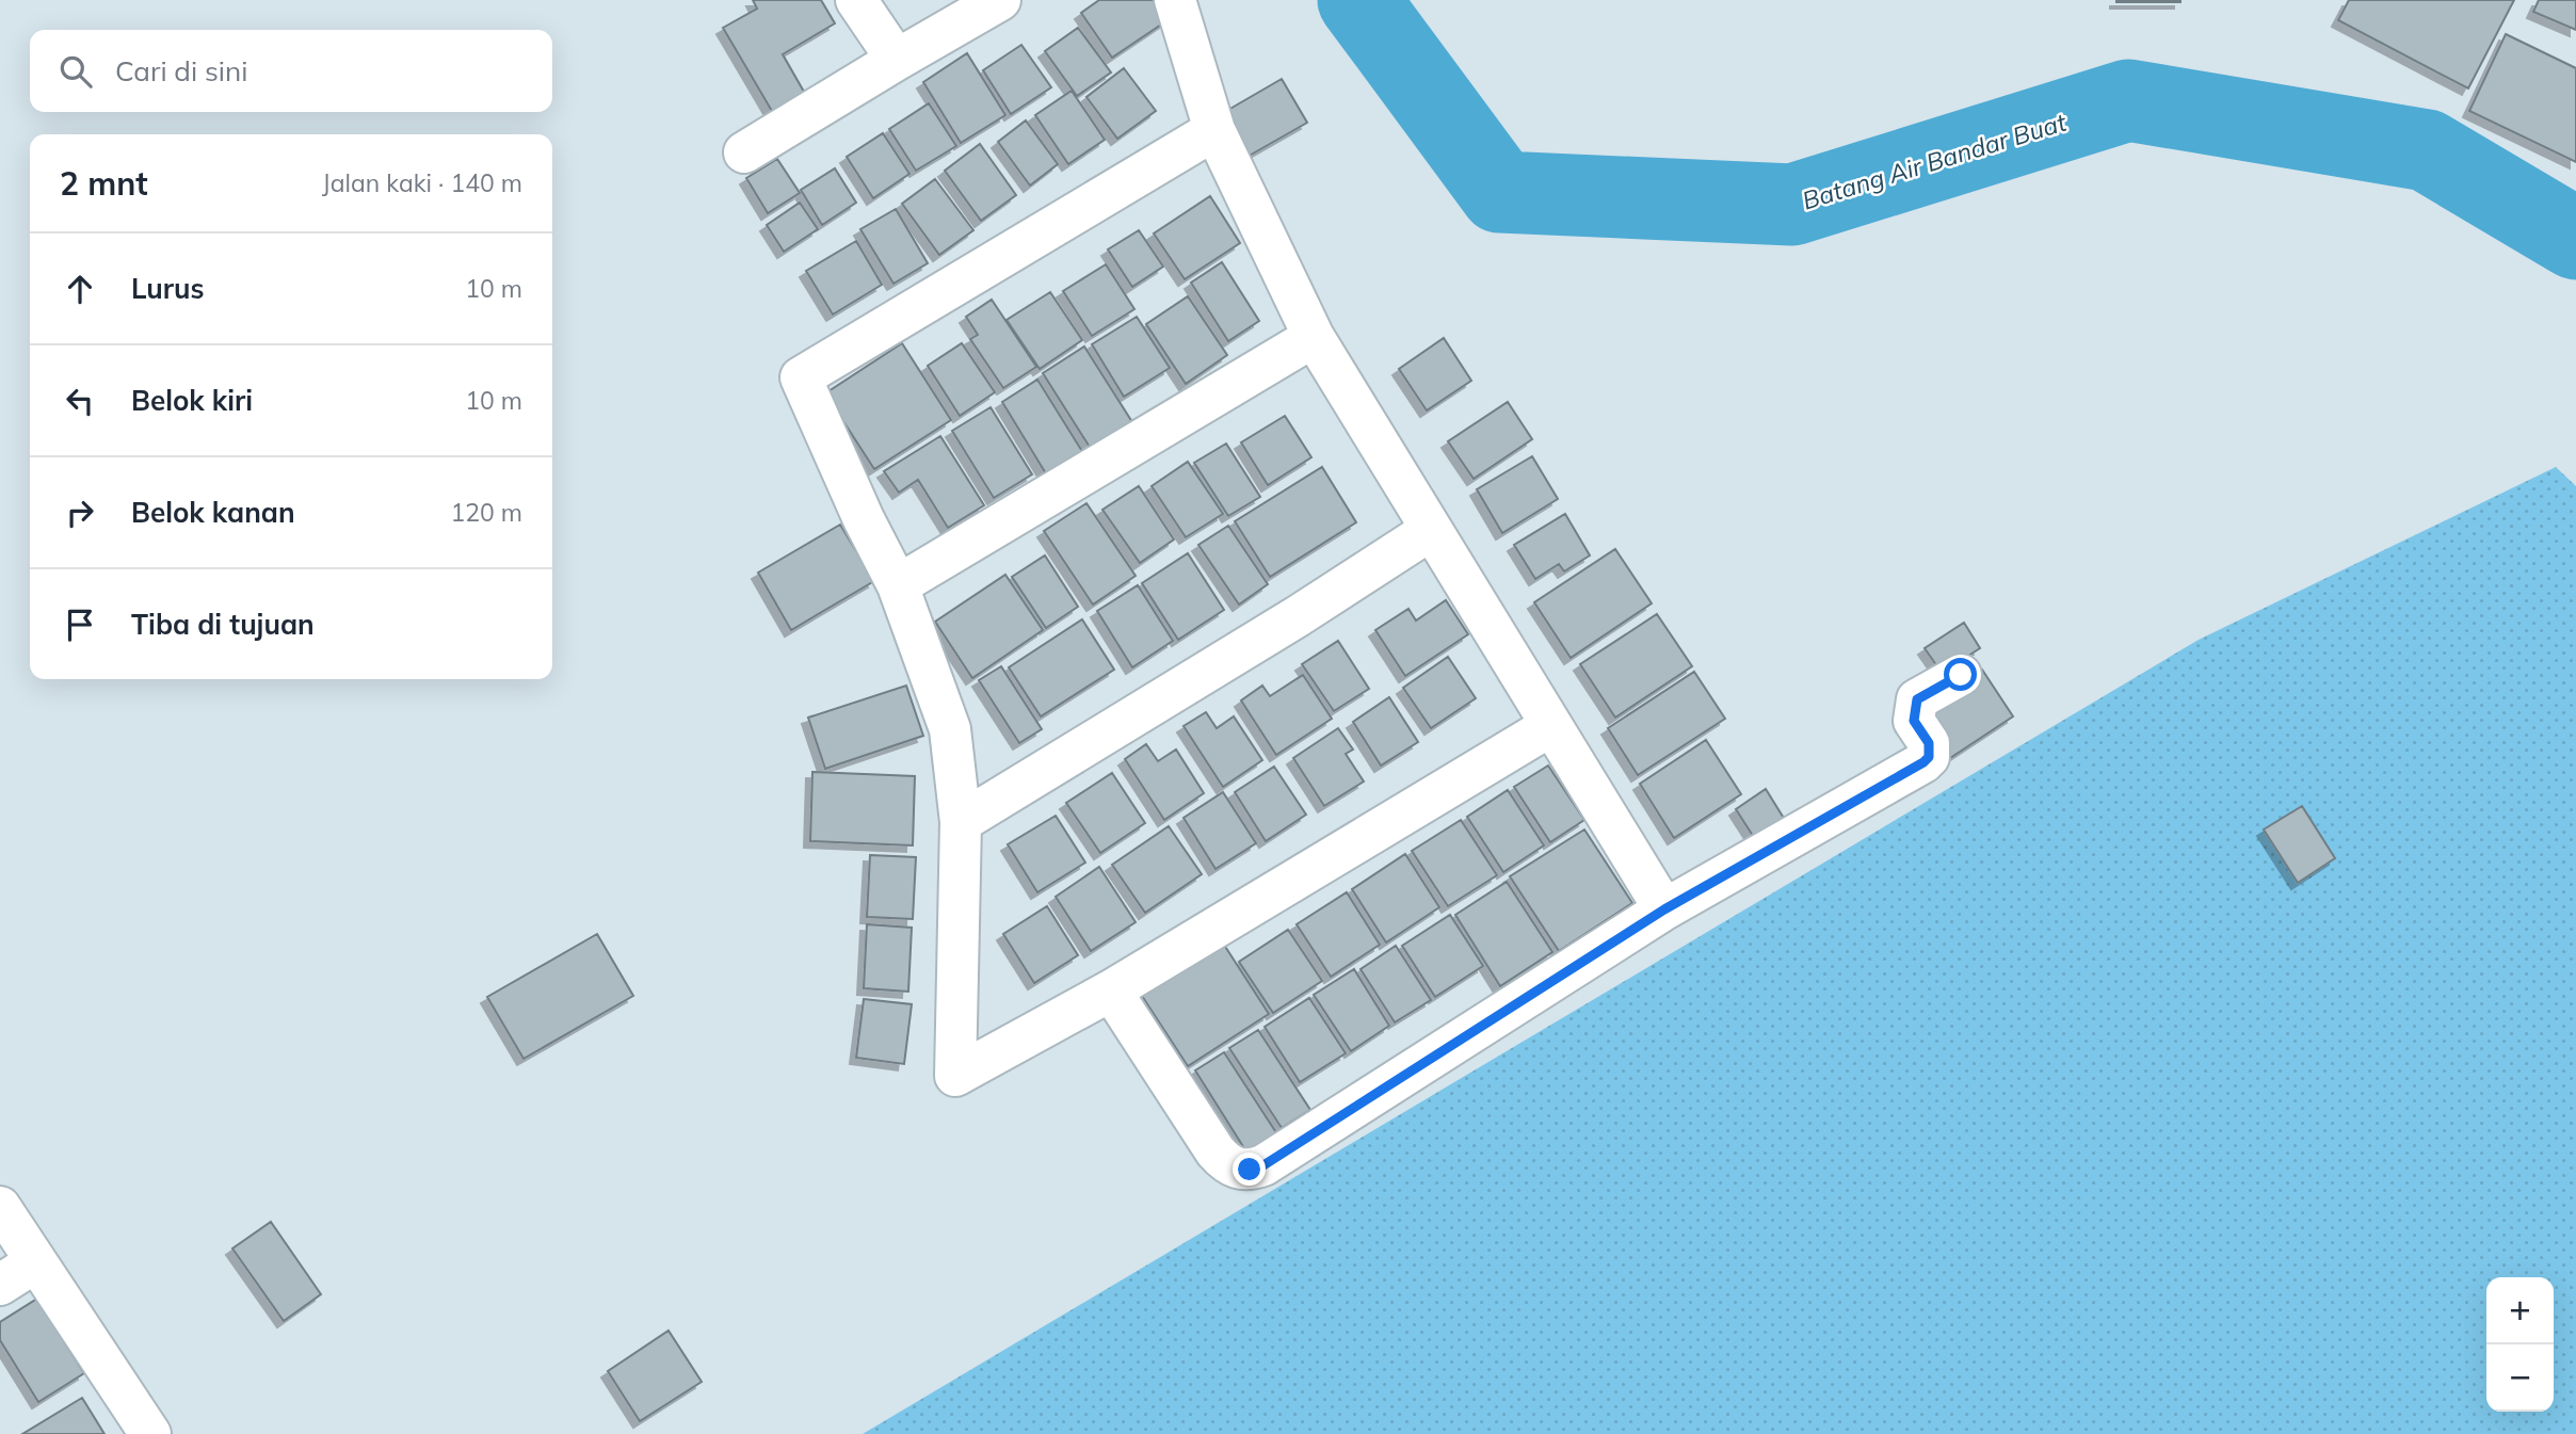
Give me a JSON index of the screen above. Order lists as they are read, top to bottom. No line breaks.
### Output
{"water":["Batang Air Bandar Buat"],"page":{"search":"Cari di sini","heading":["2 mnt","Jalan kaki · 140 m"],"list":[["Lurus","10 m"],["Belok kiri","10 m"],["Belok kanan","120 m"],"Tiba di tujuan"],"map_buttons":["+","−"]}}
